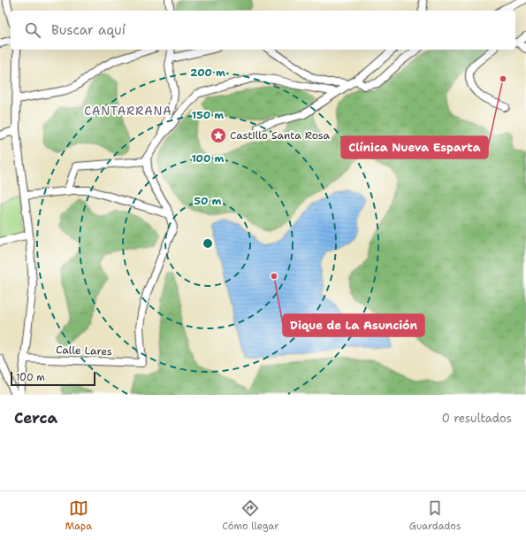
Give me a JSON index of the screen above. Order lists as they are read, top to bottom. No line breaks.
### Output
{"streets":{"street":["Calle Lares"]},"districts":["CANTARRANA"],"places":{"other":["Clínica Nueva Esparta","Dique de La Asunción"],"place":["Castillo Santa Rosa"]},"scale_bar":"100 m","page":{"search":"Buscar aquí","scale":"100 m","heading":["Cerca","0 resultados"],"nav":["Mapa","Cómo llegar","Guardados"]},"rings":["200 m","150 m","100 m","50 m"]}
